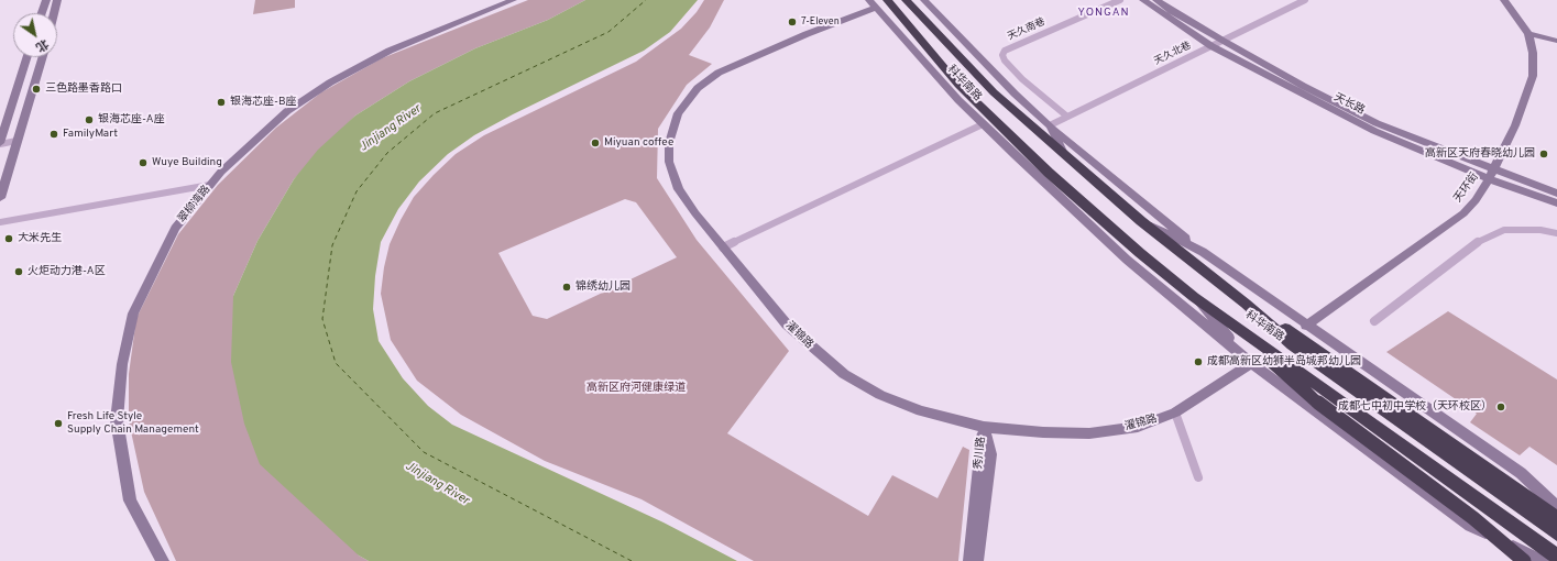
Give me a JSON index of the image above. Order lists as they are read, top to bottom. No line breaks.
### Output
{"streets":{"highway":["科华南路"],"street":["天久南巷","天久北巷","天长路","天环街","翠柳湾路","濯锦路","秀川路"]},"crossings":[["天久南巷","天久北巷"],["天久北巷","科华南路"],["天久北巷","天长路"],["科华南路","濯锦路"],["天长路","天环街"],["濯锦路","秀川路"]],"districts":["YONGAN"],"water":["Jinjiang River"],"parks":["高新区府河健康绿道"],"places":["7-Eleven","三色路墨香路口","银海芯座-B座","银海芯座-A座","FamilyMart","Miyuan coffee","高新区天府春晓幼儿园","Wuye Building","大米先生","火炬动力港-A区","锦绣幼儿园","成都高新区幼狮半岛城邦幼儿园","成都七中初中学校（天环校区）","Fresh Life Style Supply Chain Management"],"north":"bottom right"}
